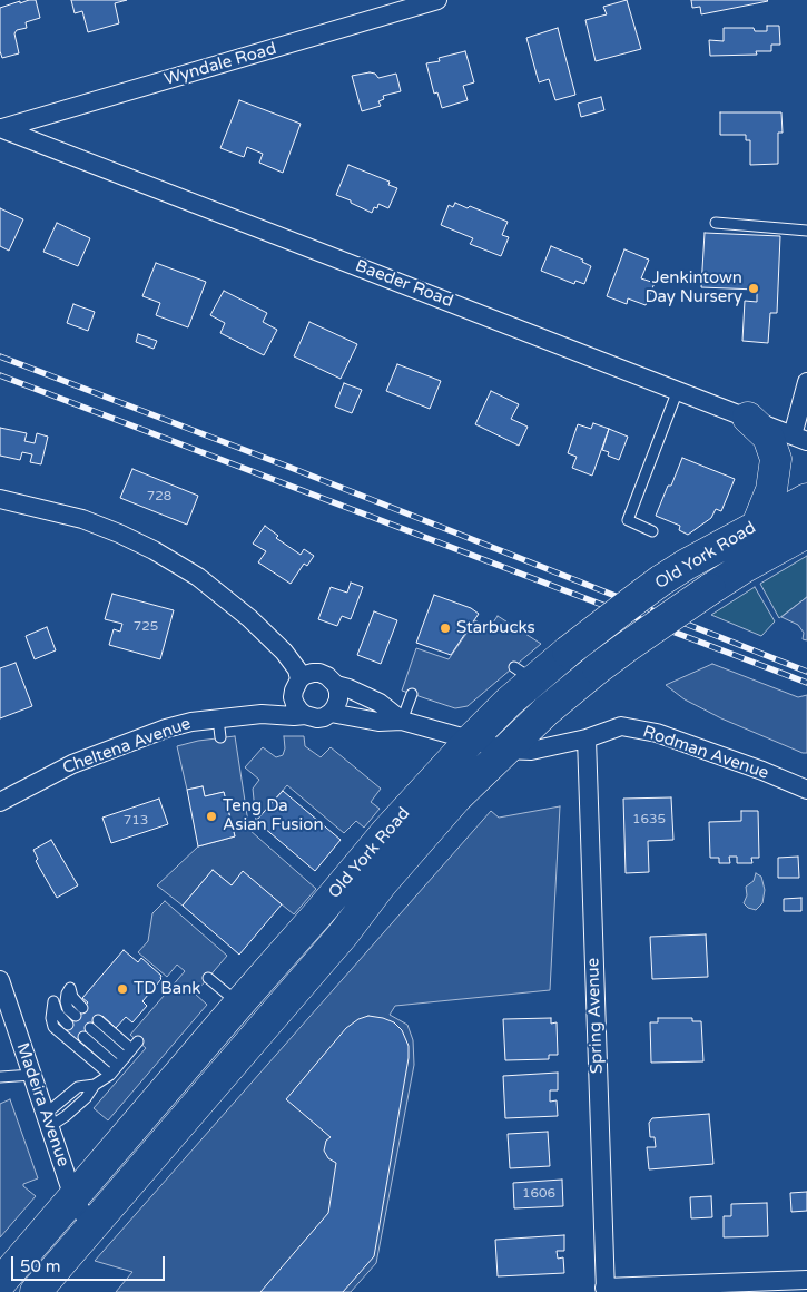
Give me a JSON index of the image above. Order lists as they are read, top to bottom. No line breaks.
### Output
{"streets":{"highway":["Old York Road"],"street":["Wyndale Road","Baeder Road","Cheltena Avenue","Rodman Avenue","Spring Avenue","Madeira Avenue"]},"crossings":[["Wyndale Road","Baeder Road"],["Old York Road","Cheltena Avenue"],["Old York Road","Rodman Avenue"],["Old York Road","Madeira Avenue"],["Cheltena Avenue","Rodman Avenue"],["Rodman Avenue","Spring Avenue"]],"places":["Jenkintown Day Nursery","Starbucks","Teng Da Asian Fusion","TD Bank"],"house_numbers":["728","725","1635","713","1606"],"scale_bar":"50 m"}
